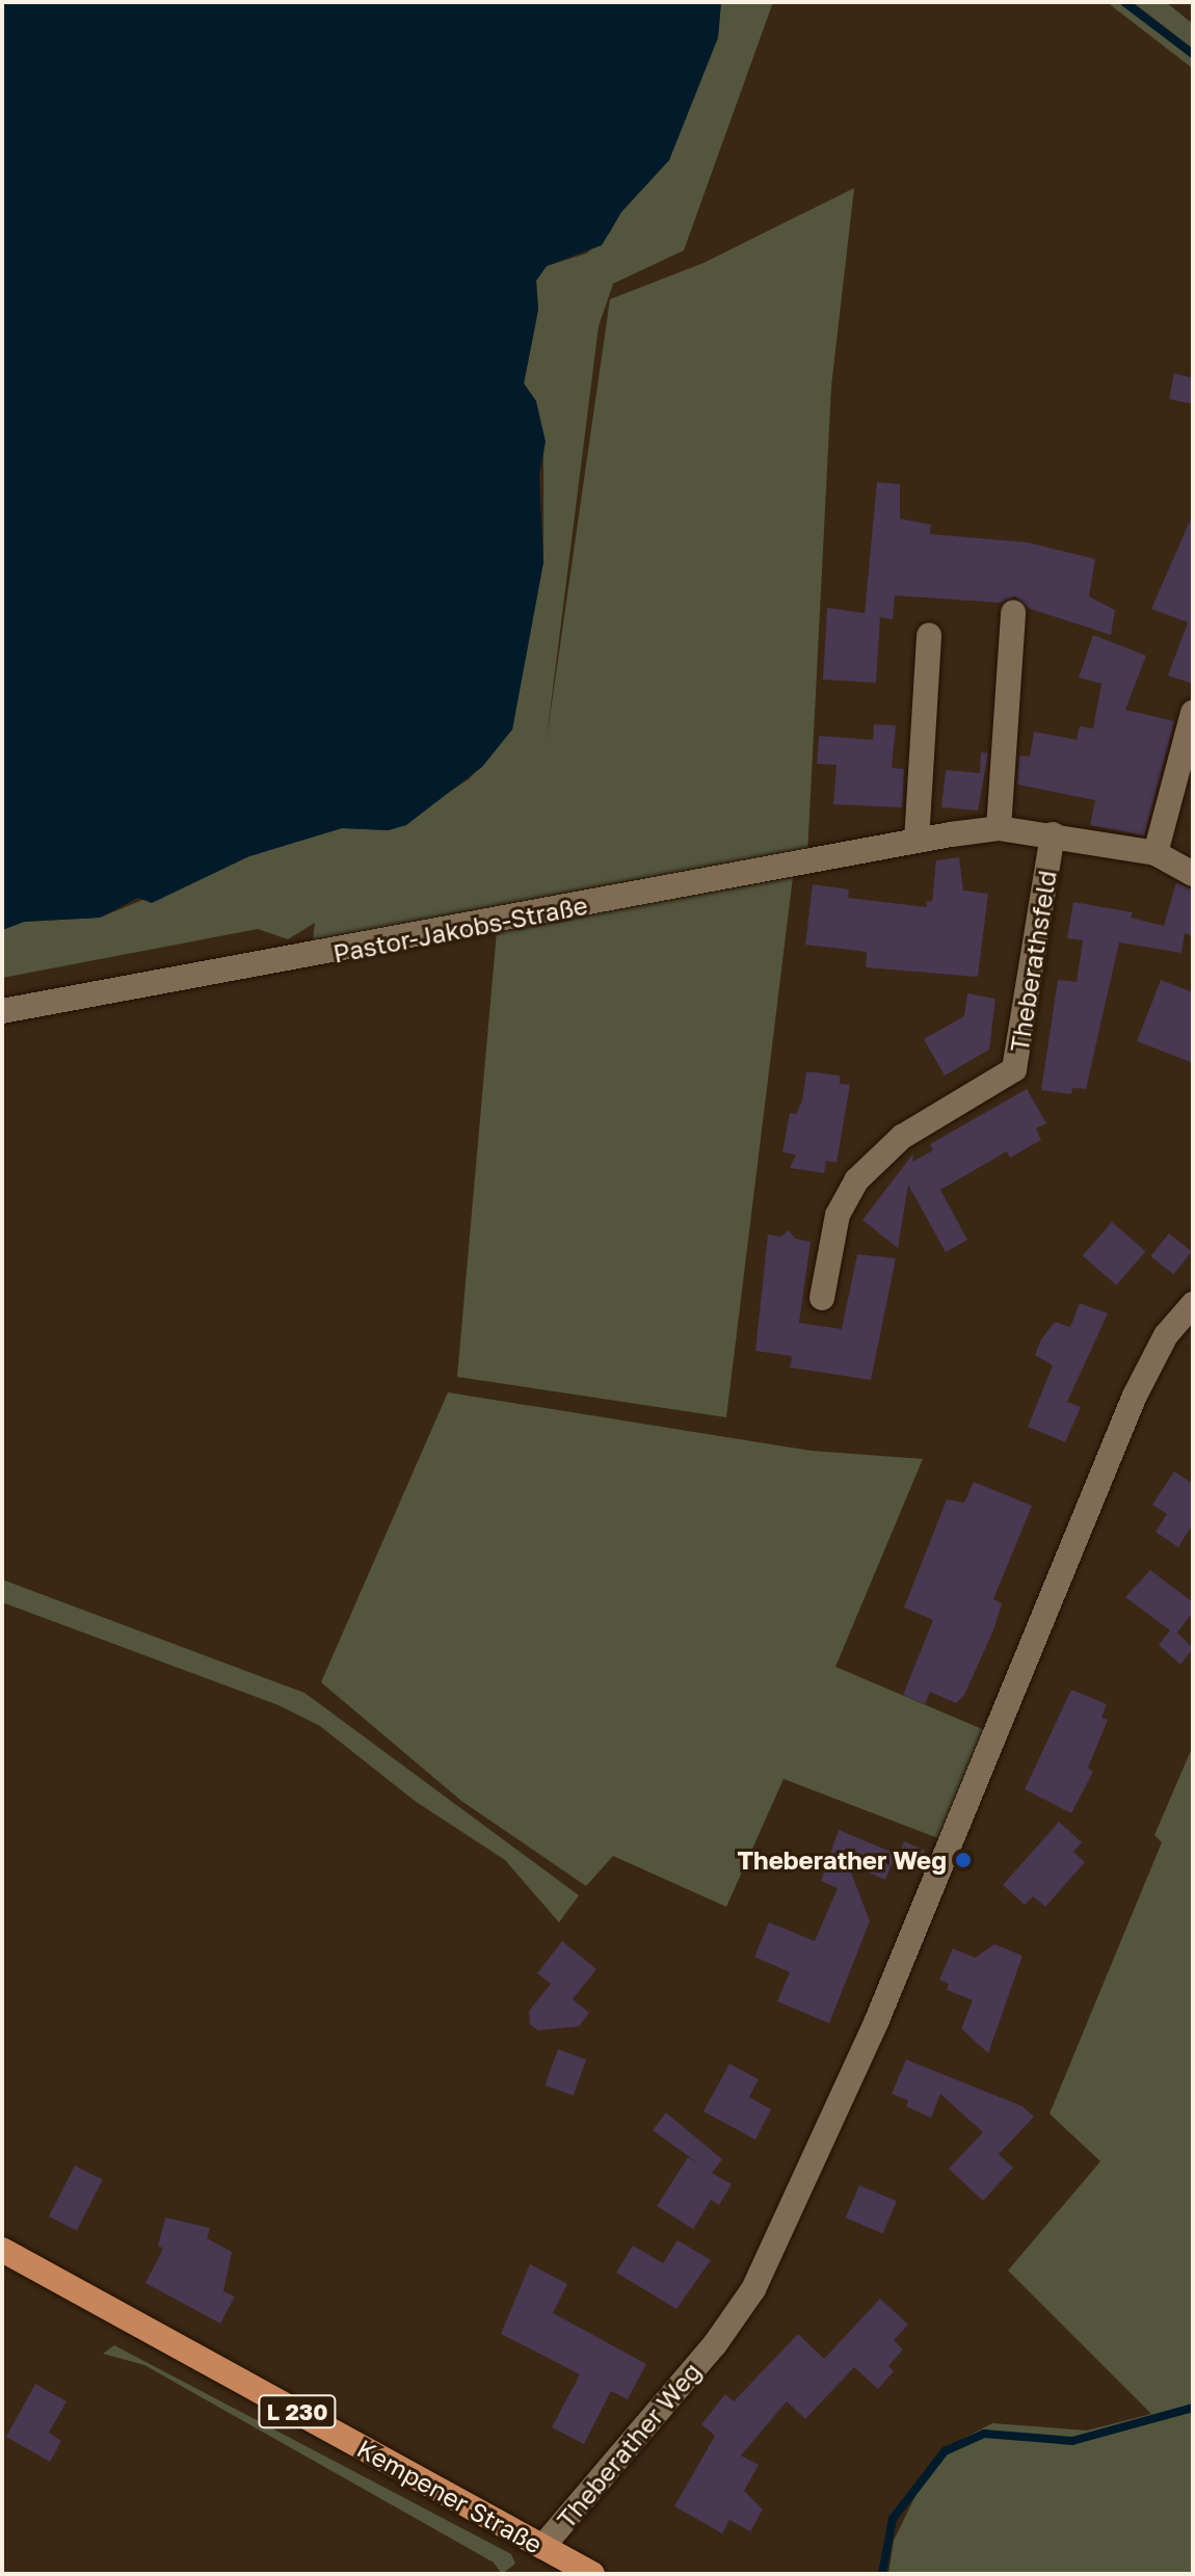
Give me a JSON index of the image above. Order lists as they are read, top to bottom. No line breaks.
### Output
{"streets":{"main road":["L 230","Kempener Straße"],"street":["Pastor-Jakobs-Straße","Theberathsfeld","Theberather Weg"]},"crossings":[["Pastor-Jakobs-Straße","Theberathsfeld"],["Theberather Weg","Kempener Straße"]],"places":["Theberather Weg"]}
